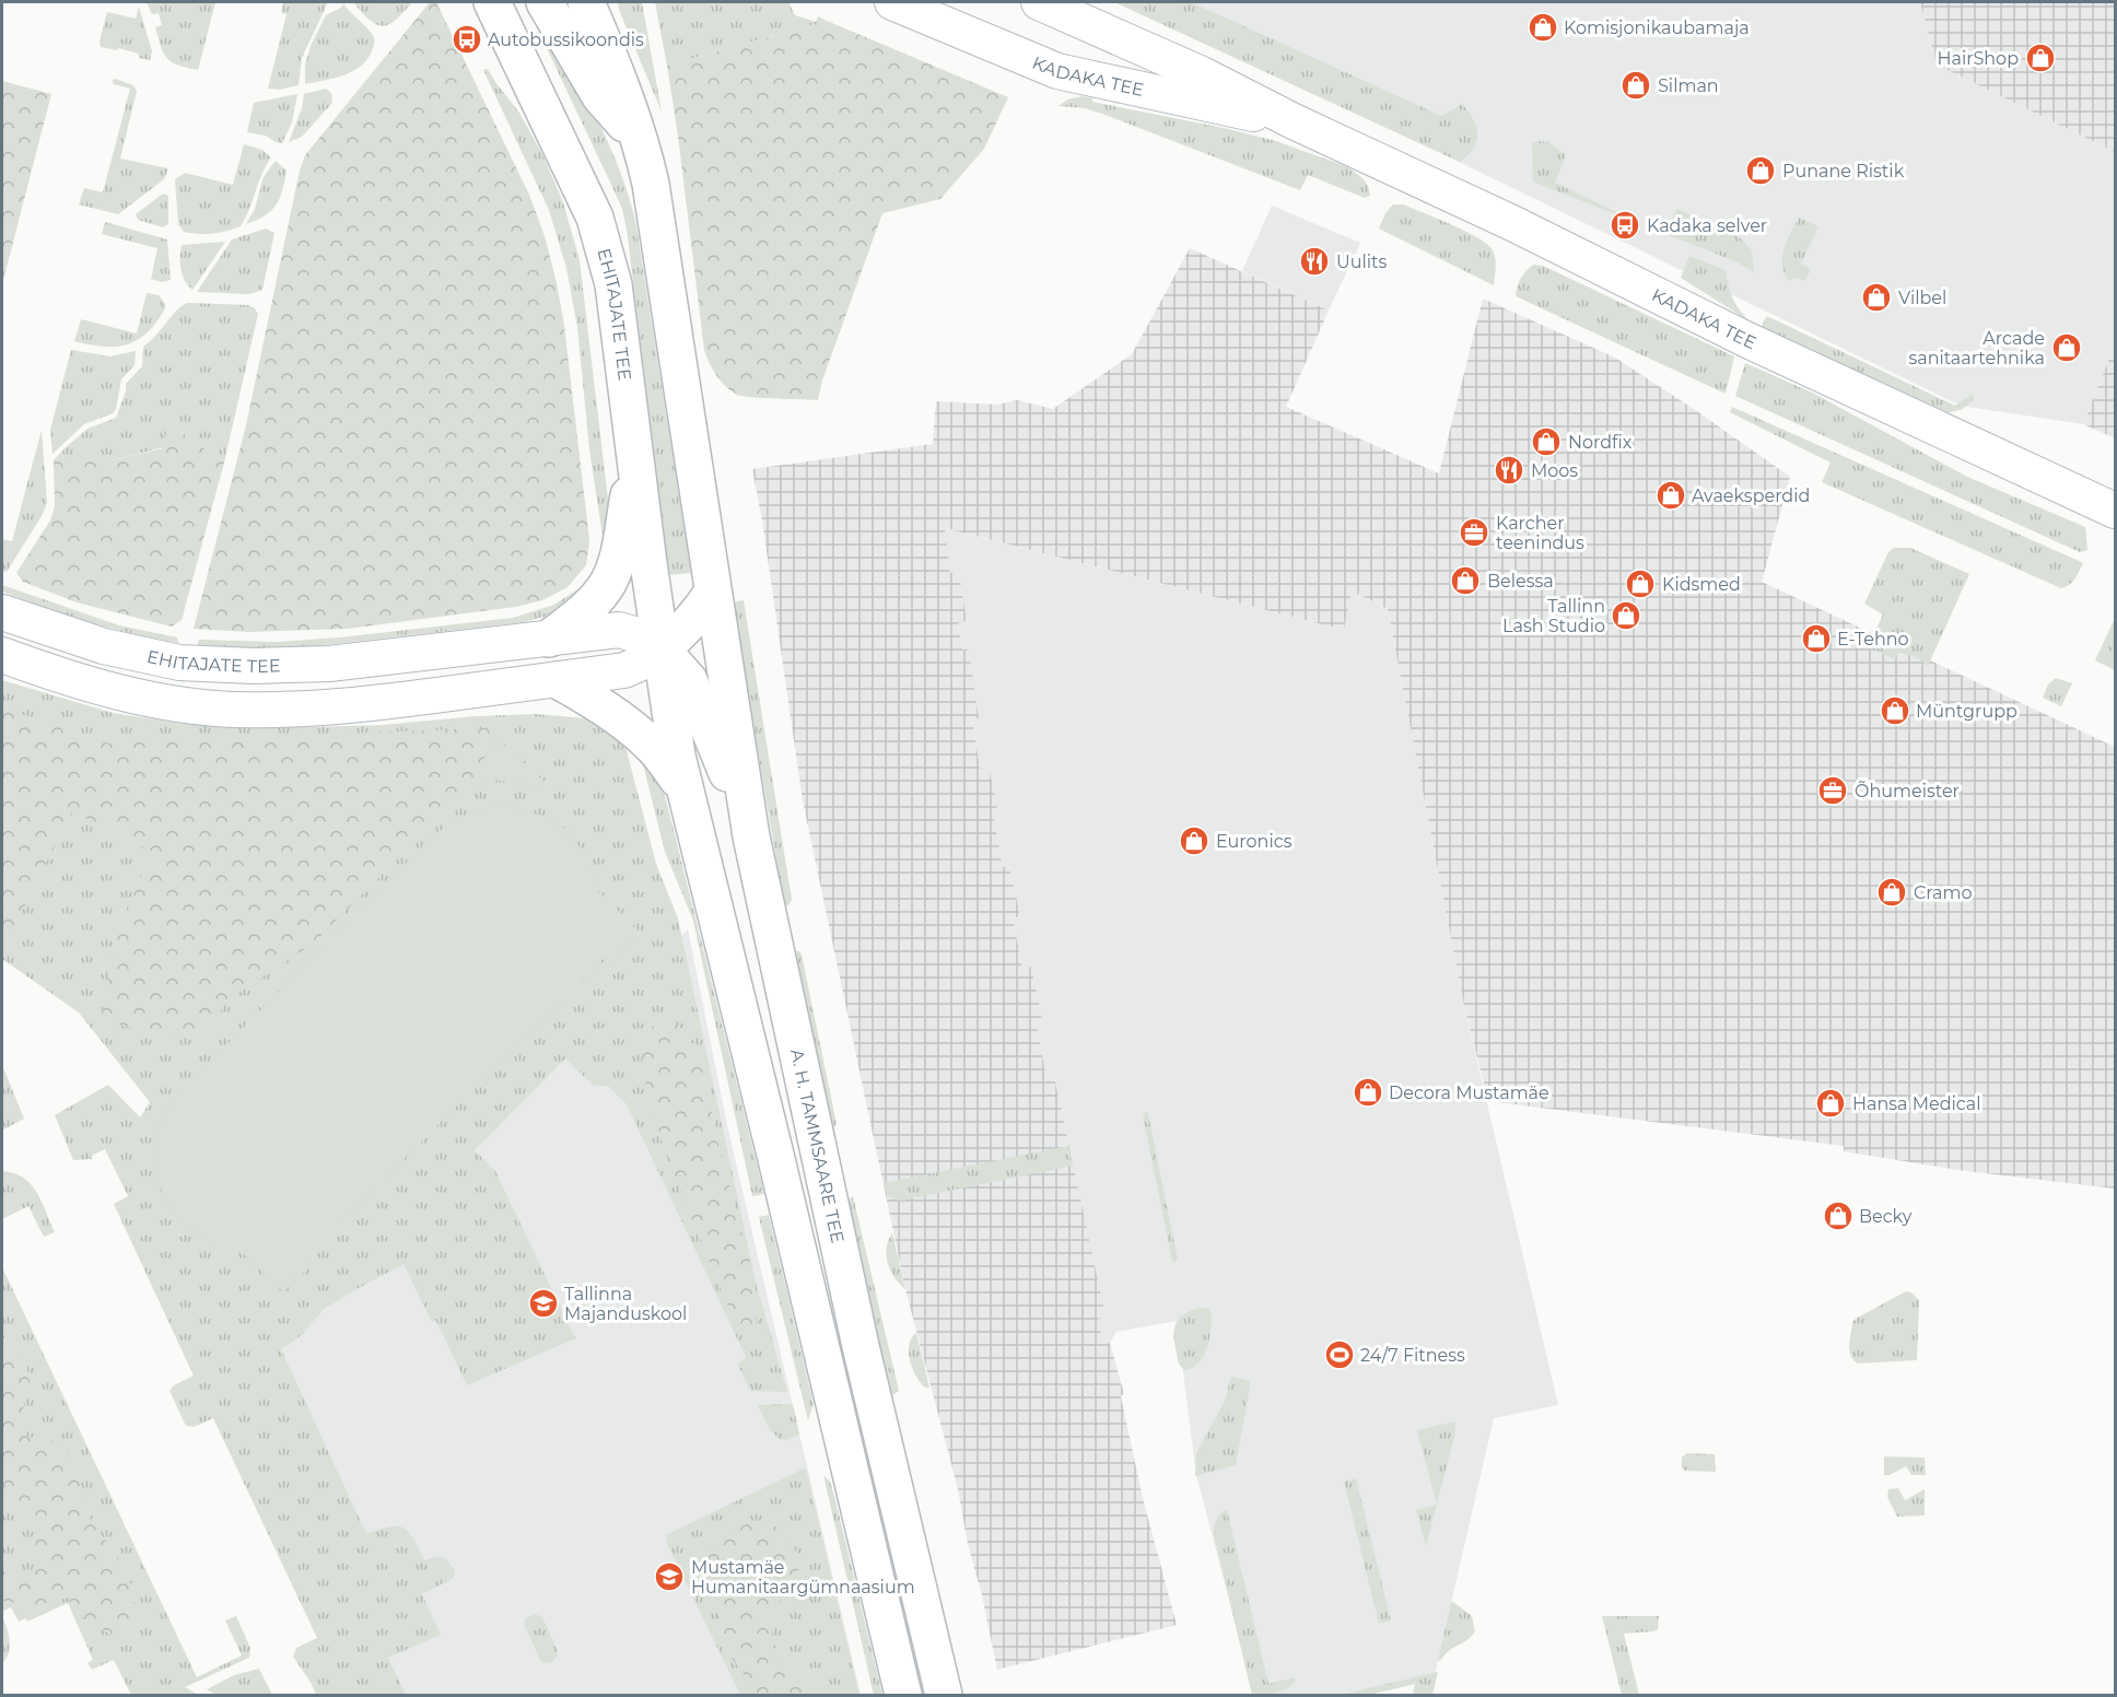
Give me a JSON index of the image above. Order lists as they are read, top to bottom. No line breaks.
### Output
{"streets":{"main road":["KADAKA TEE","EHITAJATE TEE","A. H. TAMMSAARE TEE"]},"places":{"shop":["Komisjonikaubamaja","HairShop","Silman","Punane Ristik","Vilbel","Arcade sanitaartehnika","Nordfix","Avaeksperdid","Belessa","Kidsmed","Tallinn Lash Studio","E-Tehno","Müntgrupp","Euronics","Cramo","Decora Mustamäe","Hansa Medical","Becky"],"bus stop":["Autobussikoondis","Kadaka selver"],"restaurant":["Uulits","Moos"],"office":["Karcher teenindus","Õhumeister"],"school or university":["Tallinna Majanduskool","Mustamäe Humanitaargümnaasium"],"sports":["24/7 Fitness"]}}
